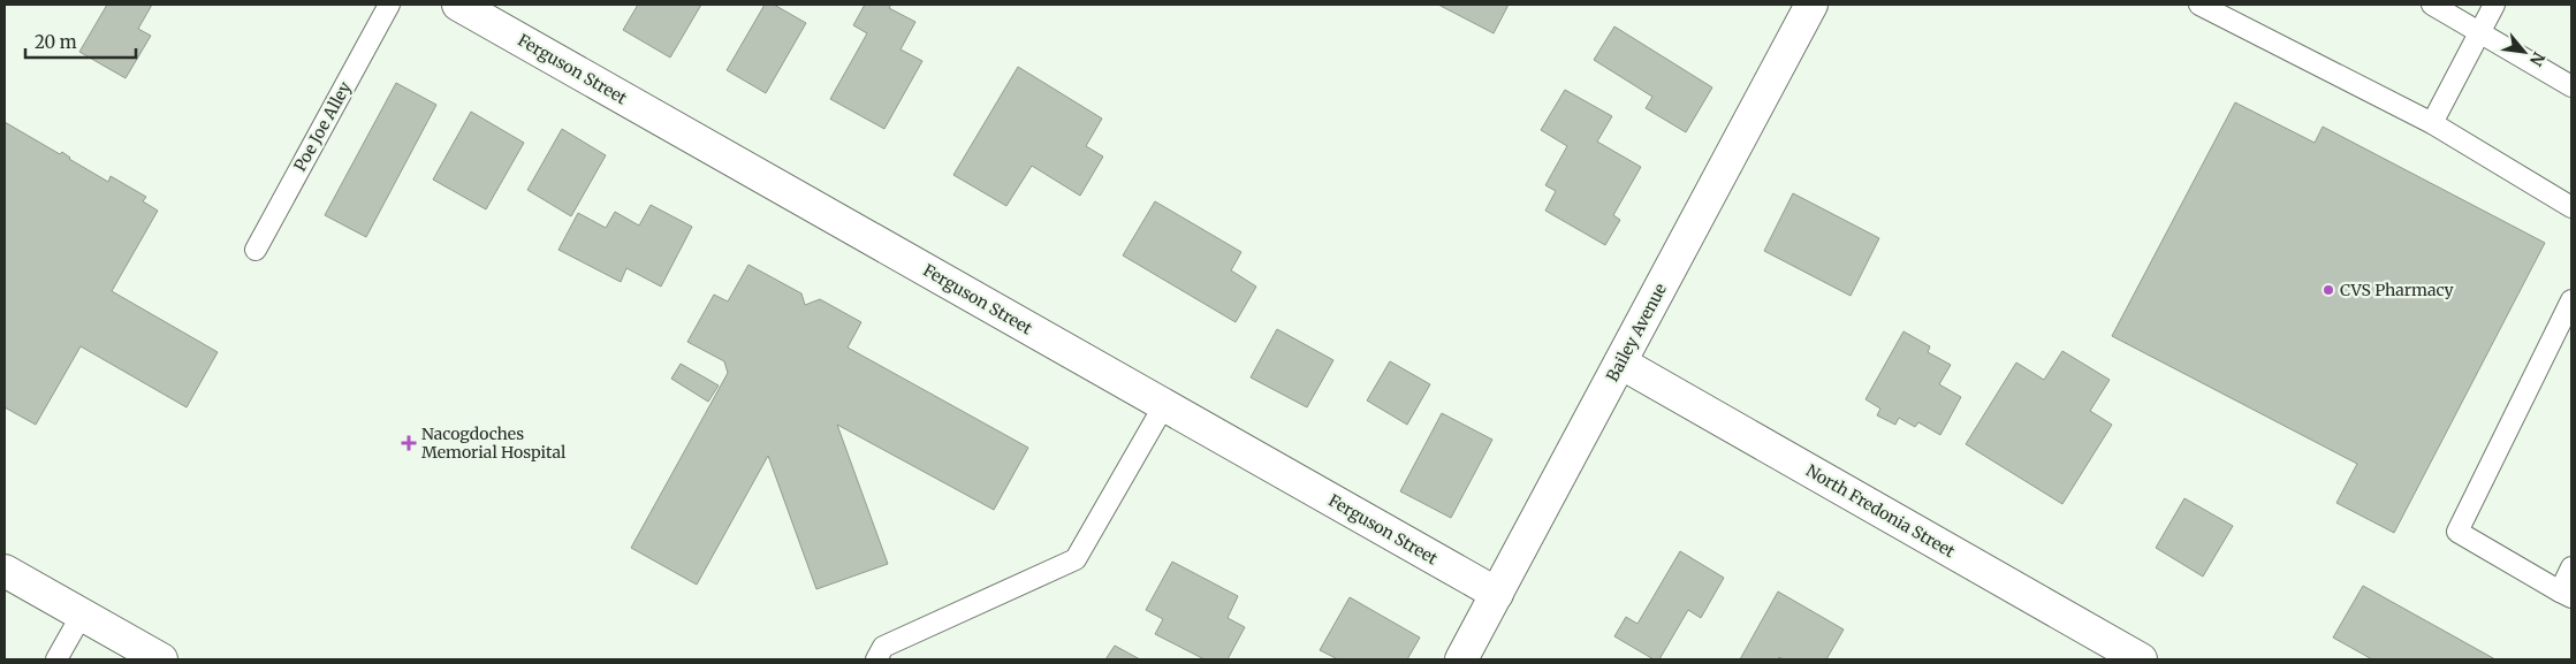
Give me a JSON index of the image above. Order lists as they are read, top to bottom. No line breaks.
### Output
{"streets":{"street":["Ferguson Street","Bailey Avenue","North Fredonia Street"],"lane":["Poe Joe Alley"]},"crossings":[["Ferguson Street","Bailey Avenue"],["Bailey Avenue","North Fredonia Street"]],"places":{"other":["CVS Pharmacy"],"health":["Nacogdoches Memorial Hospital"]},"scale_bar":"20 m","north":"bottom right"}
